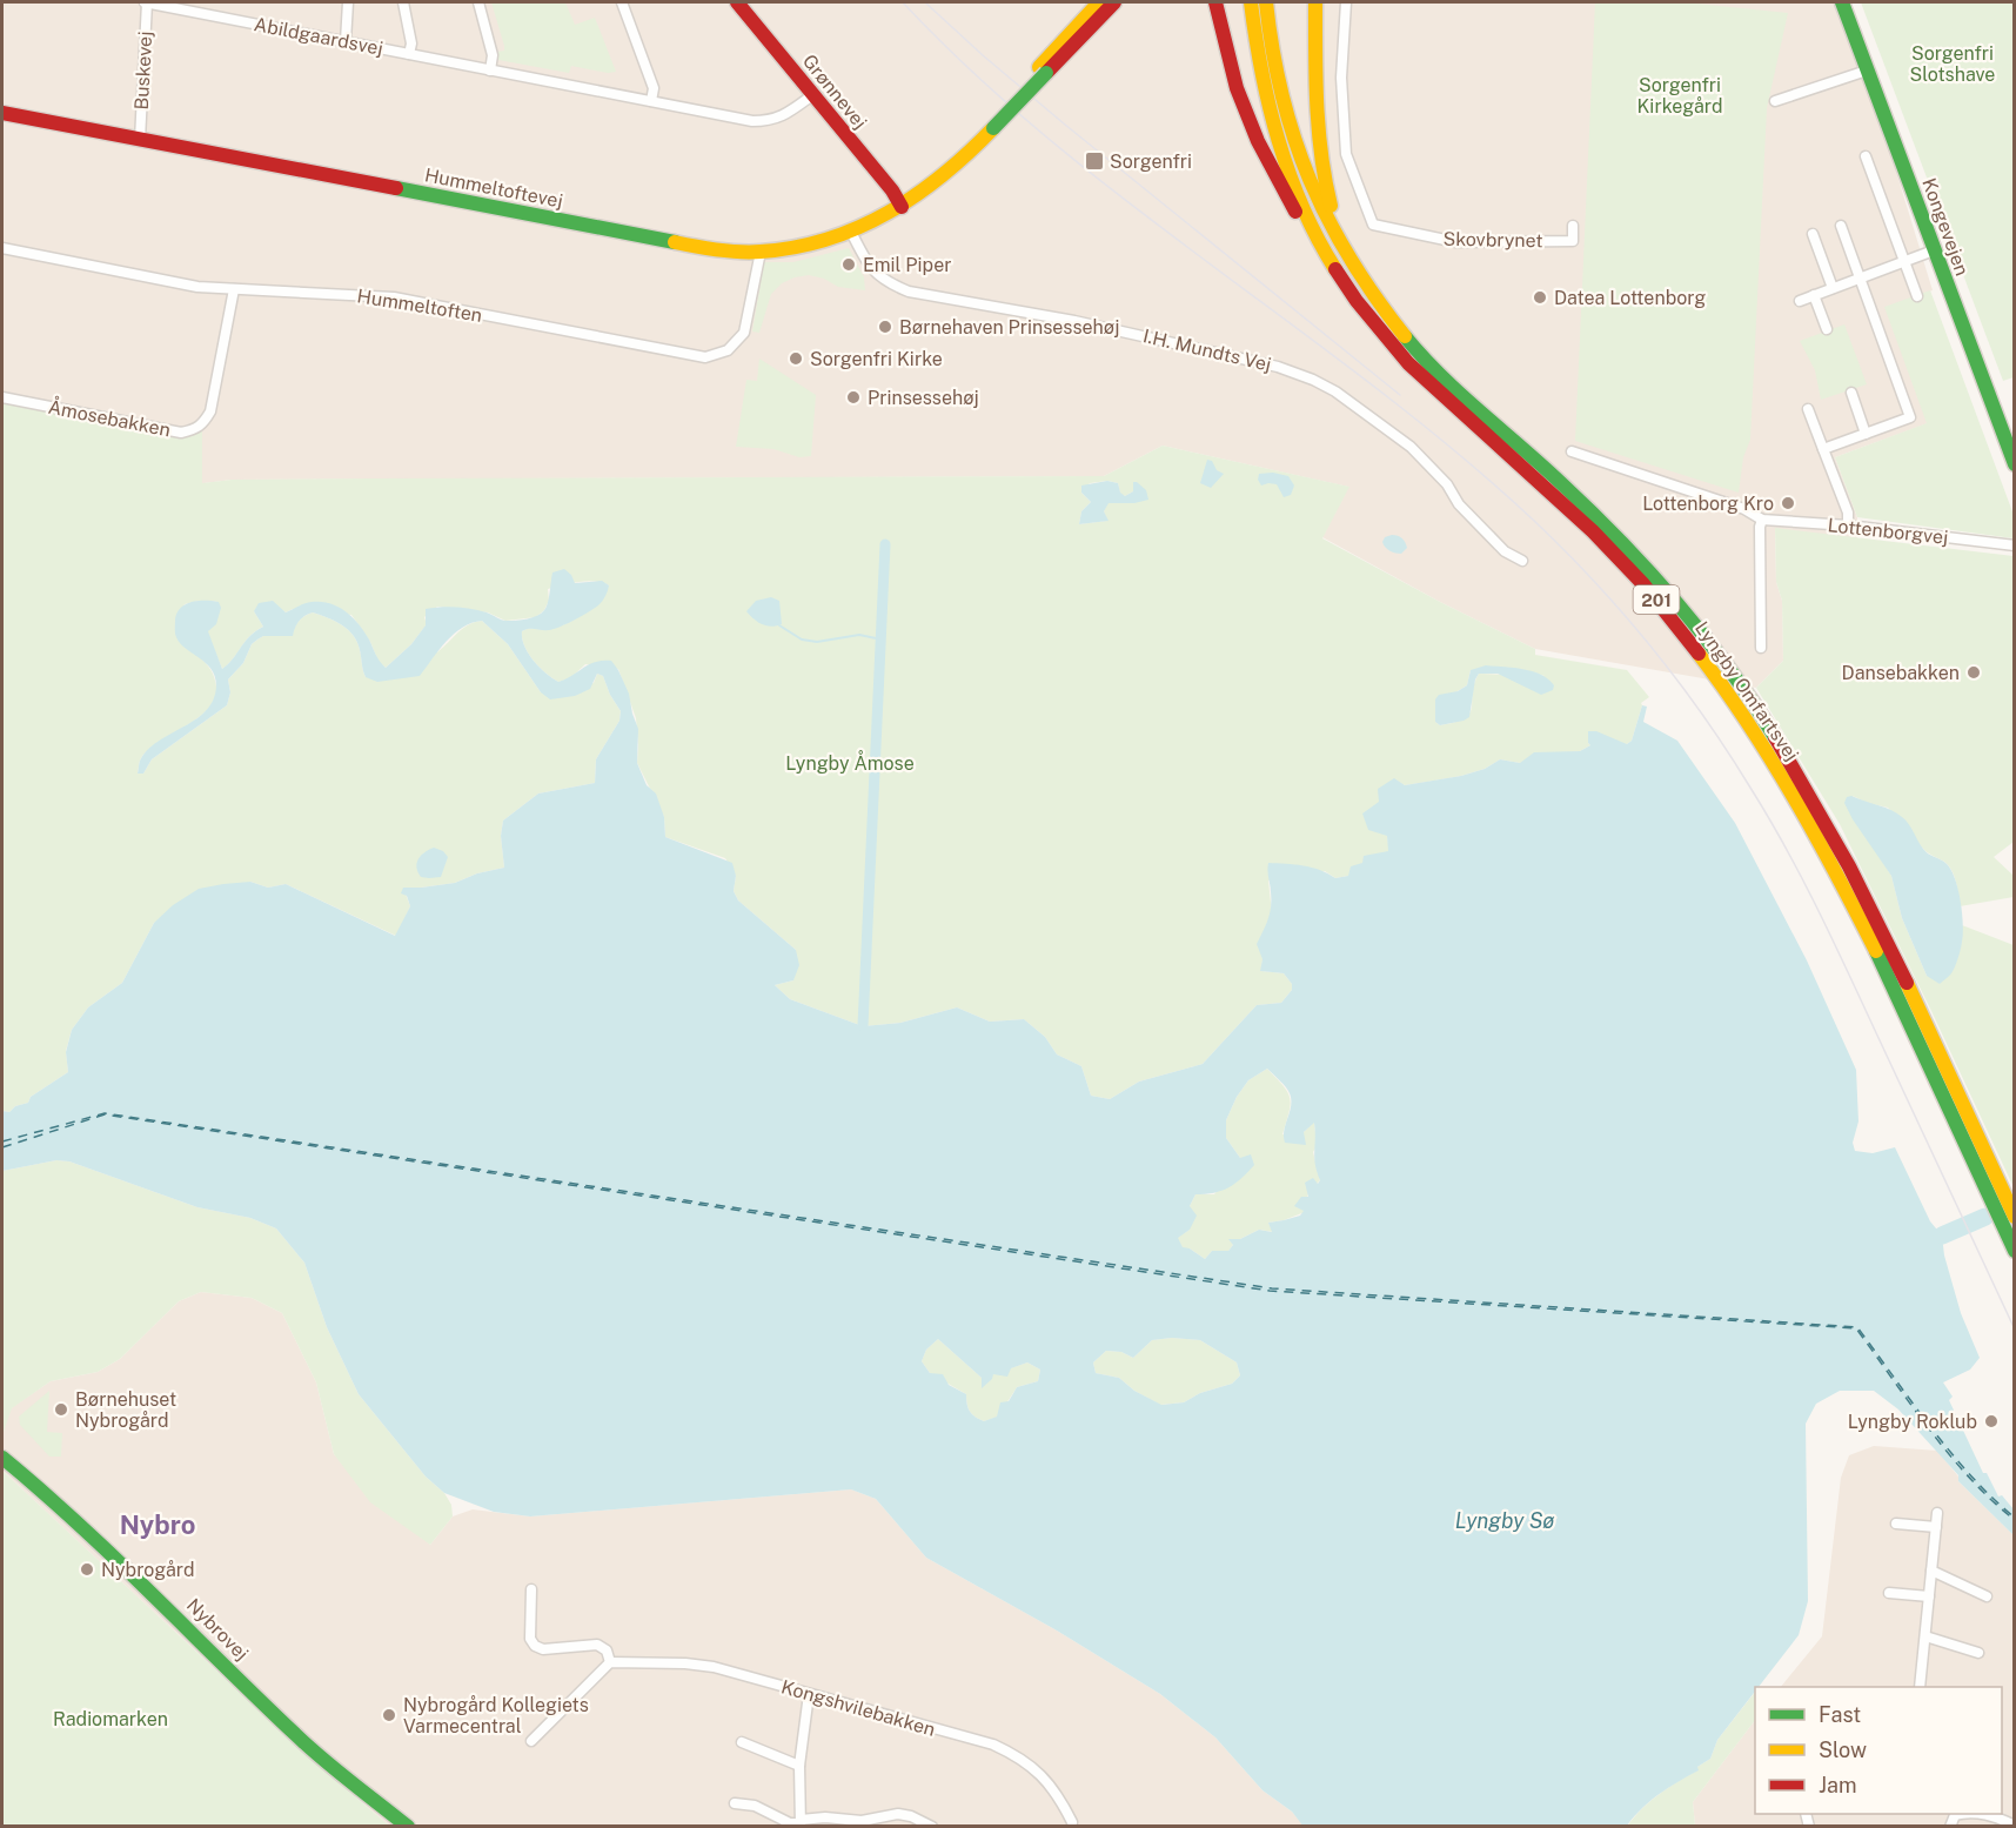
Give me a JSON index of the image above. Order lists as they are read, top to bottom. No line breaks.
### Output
{"streets":{"main road":["Grønnevej","Hummeltoftevej","Kongevejen","201","Lyngby Omfartsvej","Nybrovej"],"street":["Abildgaardsvej","Buskevej","Skovbrynet","Hummeltoften","I.H. Mundts Vej","Åmosebakken","Lottenborgvej","Kongshvilebakken"]},"crossings":[["Abildgaardsvej","Buskevej"],["Abildgaardsvej","Grønnevej"],["Buskevej","Hummeltoftevej"],["Grønnevej","Hummeltoftevej"],["Hummeltoftevej","Hummeltoften"],["Hummeltoftevej","I.H. Mundts Vej"],["Hummeltoften","Åmosebakken"]],"districts":["Nybro"],"water":["Lyngby Sø"],"parks":["Sorgenfri Slotshave","Sorgenfri Kirkegård","Lyngby Åmose","Radiomarken"],"places":{"transit":["Sorgenfri"],"other":["Emil Piper","Datea Lottenborg","Børnehaven Prinsessehøj","Sorgenfri Kirke","Prinsessehøj","Lottenborg Kro","Dansebakken","Børnehuset Nybrogård","Lyngby Roklub","Nybrogård","Nybrogård Kollegiets Varmecentral"]},"legend":["Fast","Slow","Jam"]}
